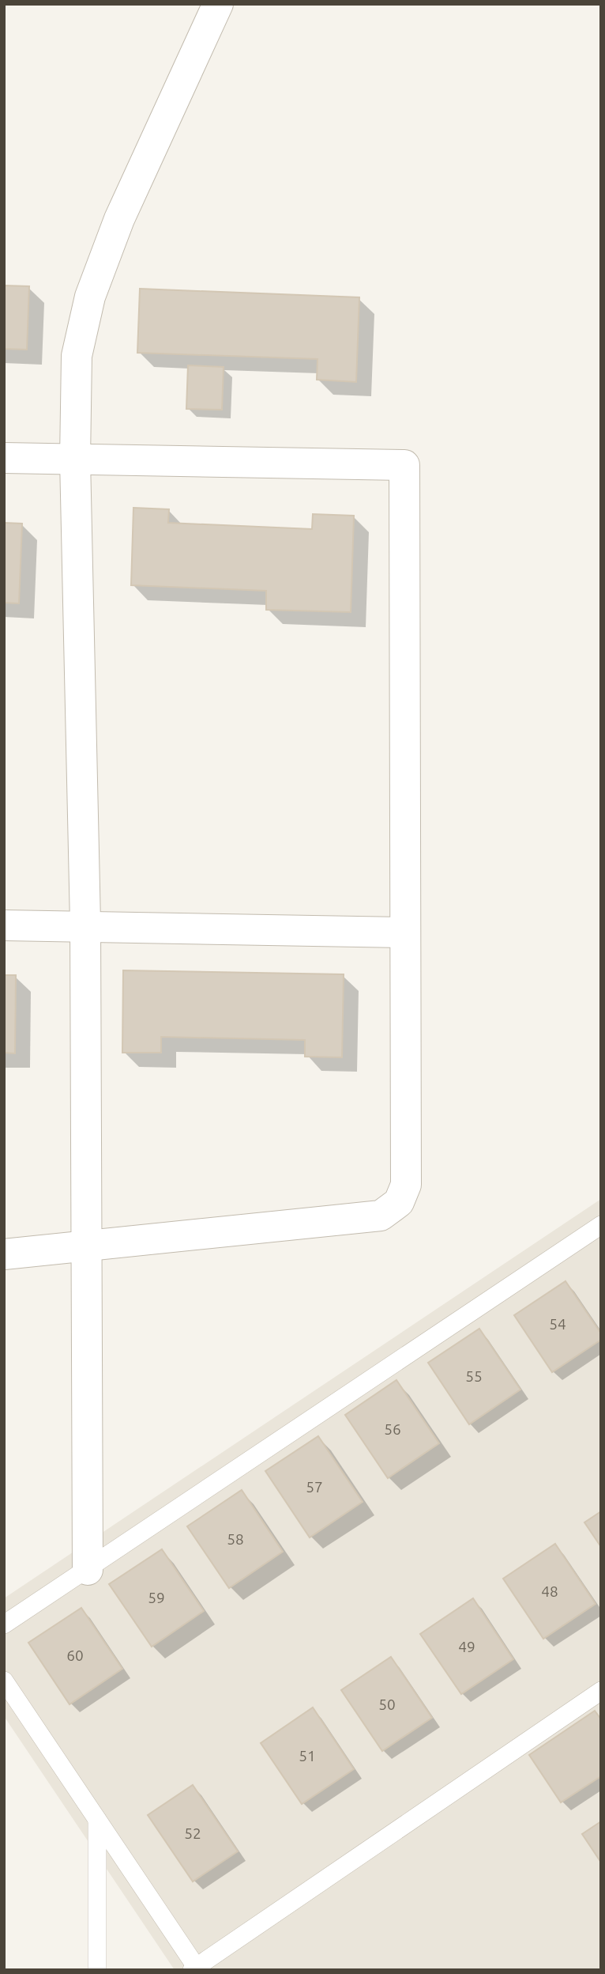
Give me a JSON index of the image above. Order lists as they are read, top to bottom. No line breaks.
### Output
{"house_numbers":["54","55","56","57","58","48","59","49","60","50","51","52"]}
